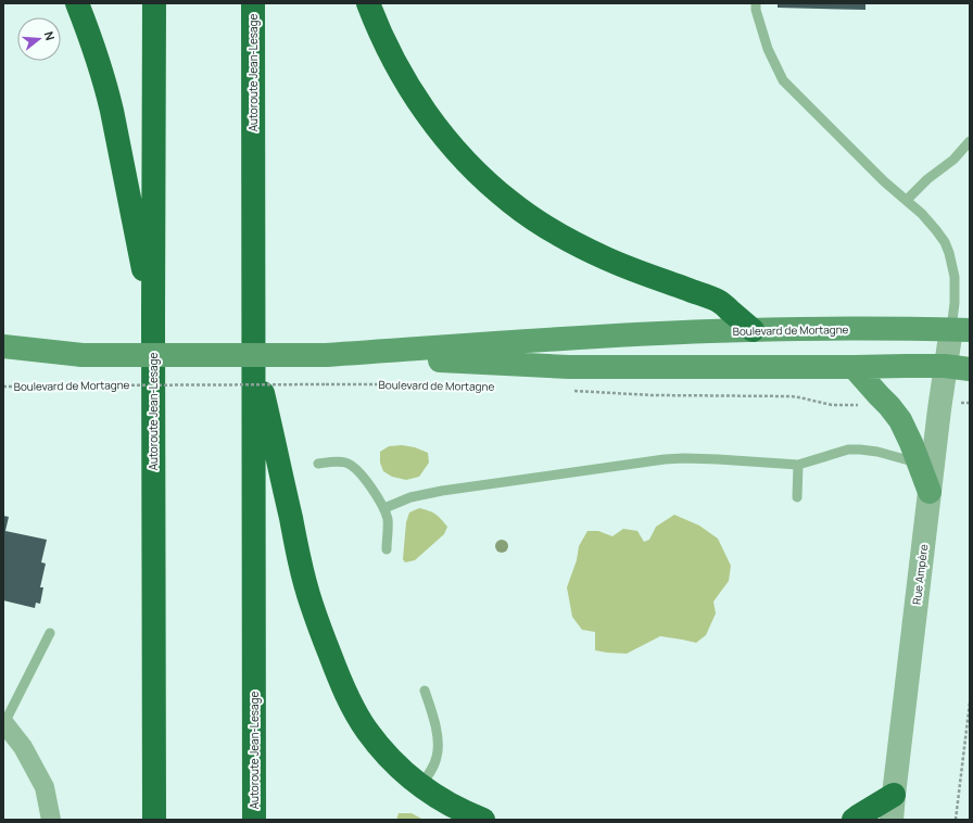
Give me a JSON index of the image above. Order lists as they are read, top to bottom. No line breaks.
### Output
{"streets":{"highway":["Autoroute Jean-Lesage"],"main road":["Boulevard de Mortagne"],"street":["Rue Ampère"]},"north":"right"}
